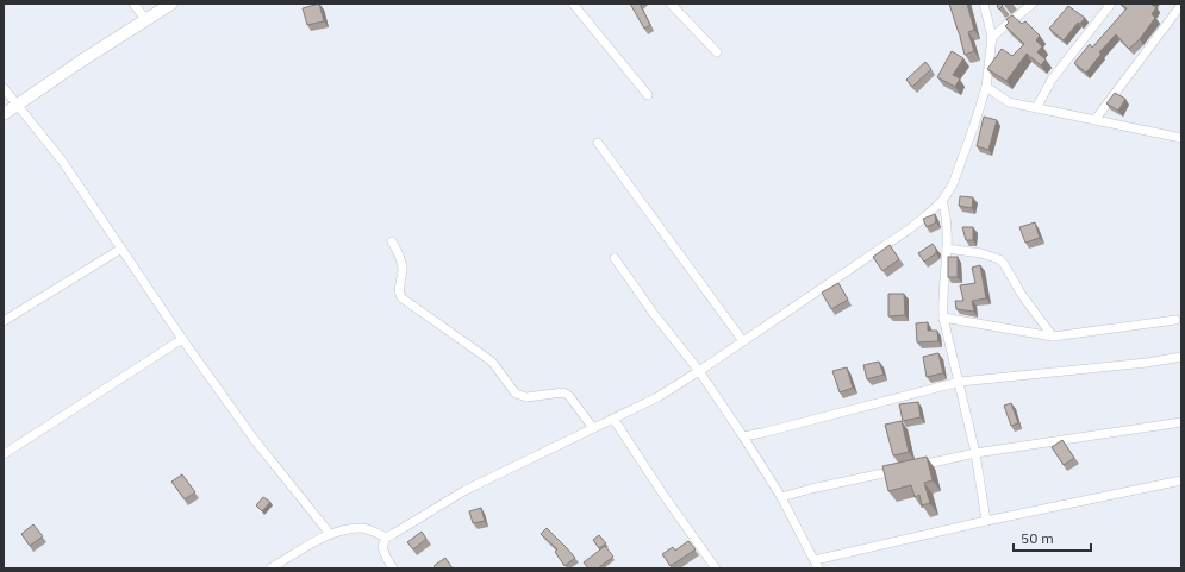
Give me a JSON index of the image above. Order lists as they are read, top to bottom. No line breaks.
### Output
{"scale_bar":"50 m"}
